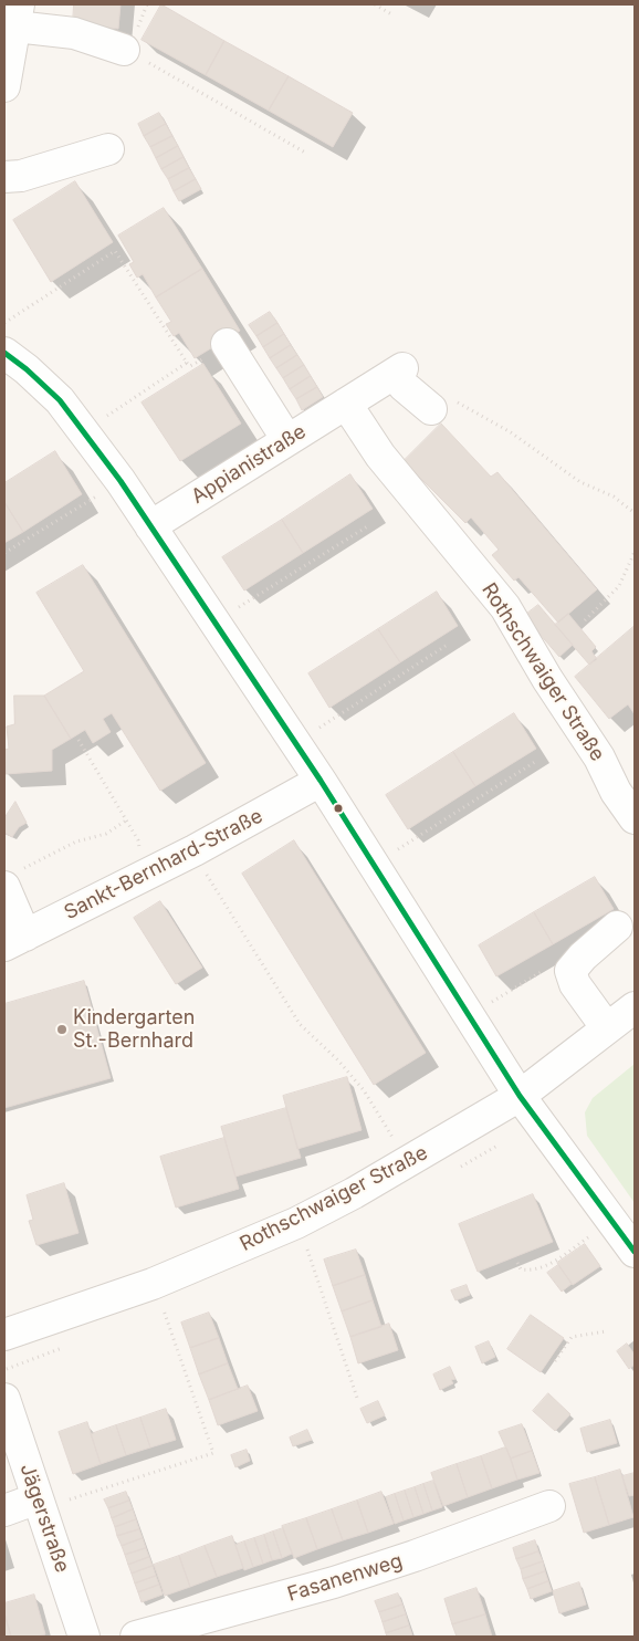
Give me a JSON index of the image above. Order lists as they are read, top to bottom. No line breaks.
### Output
{"streets":{"street":["Appianistraße","Rothschwaiger Straße","Sankt-Bernhard-Straße","Jägerstraße","Fasanenweg"]},"crossings":[["Appianistraße","Rothschwaiger Straße"]],"places":["Kindergarten St.-Bernhard"]}
